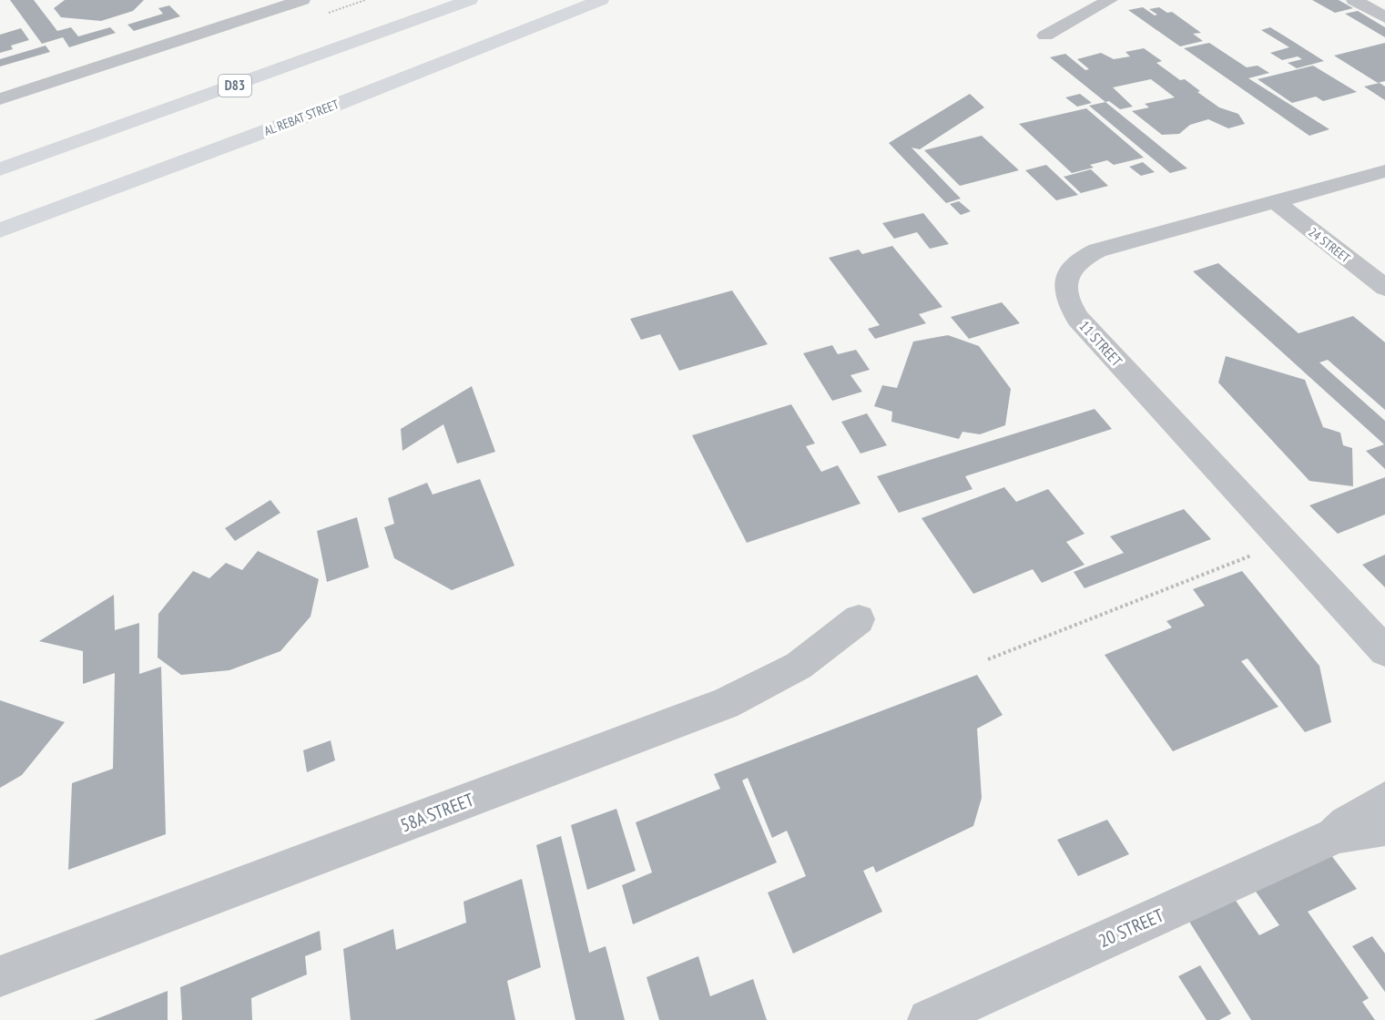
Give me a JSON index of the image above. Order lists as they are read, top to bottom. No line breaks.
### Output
{"streets":{"highway":["D83","AL REBAT STREET"],"street":["24 STREET","11 STREET","58A STREET","20 STREET"]},"crossings":[["24 STREET","11 STREET"]]}
